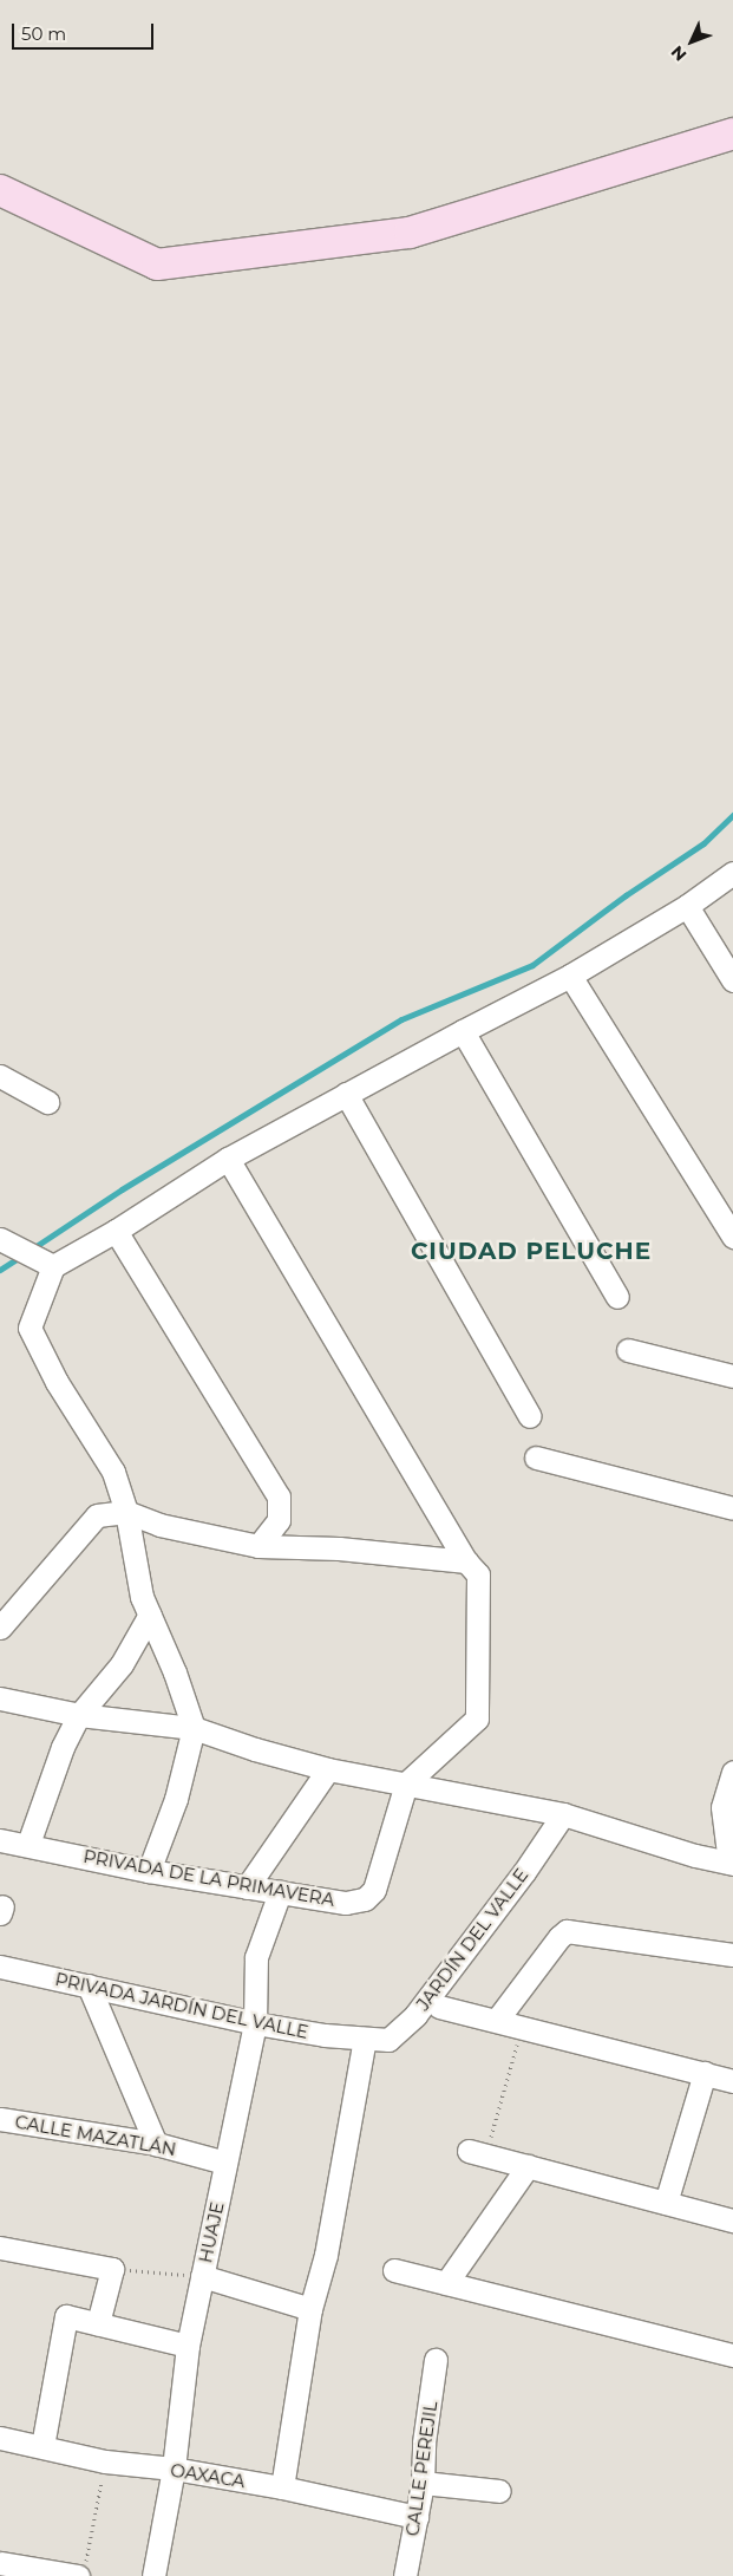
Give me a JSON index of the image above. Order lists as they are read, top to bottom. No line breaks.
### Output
{"streets":{"street":["PRIVADA DE LA PRIMAVERA","JARDÍN DEL VALLE","PRIVADA JARDÍN DEL VALLE","CALLE MAZATLÁN","HUAJE","CALLE PEREJIL","OAXACA"]},"crossings":[["PRIVADA DE LA PRIMAVERA","HUAJE"],["JARDÍN DEL VALLE","PRIVADA JARDÍN DEL VALLE"],["PRIVADA JARDÍN DEL VALLE","HUAJE"],["CALLE MAZATLÁN","HUAJE"],["HUAJE","OAXACA"],["CALLE PEREJIL","OAXACA"]],"districts":["CIUDAD PELUCHE"],"scale_bar":"50 m","north":"bottom left"}
